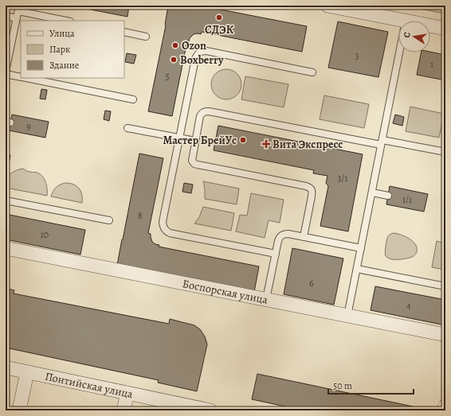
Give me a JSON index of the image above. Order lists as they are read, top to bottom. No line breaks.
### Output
{"streets":{"street":["Боспорская улица","Понтийская улица"]},"places":{"other":["СДЭК","Ozon","Boxberry","Мастер БрейУc"],"health":["Вита Экспресс"]},"house_numbers":["3","1","5","9","3/1","1/1","8","10","6","4"],"legend":["Улица","Парк","Здание"],"scale_bar":"50 m","north":"left"}
